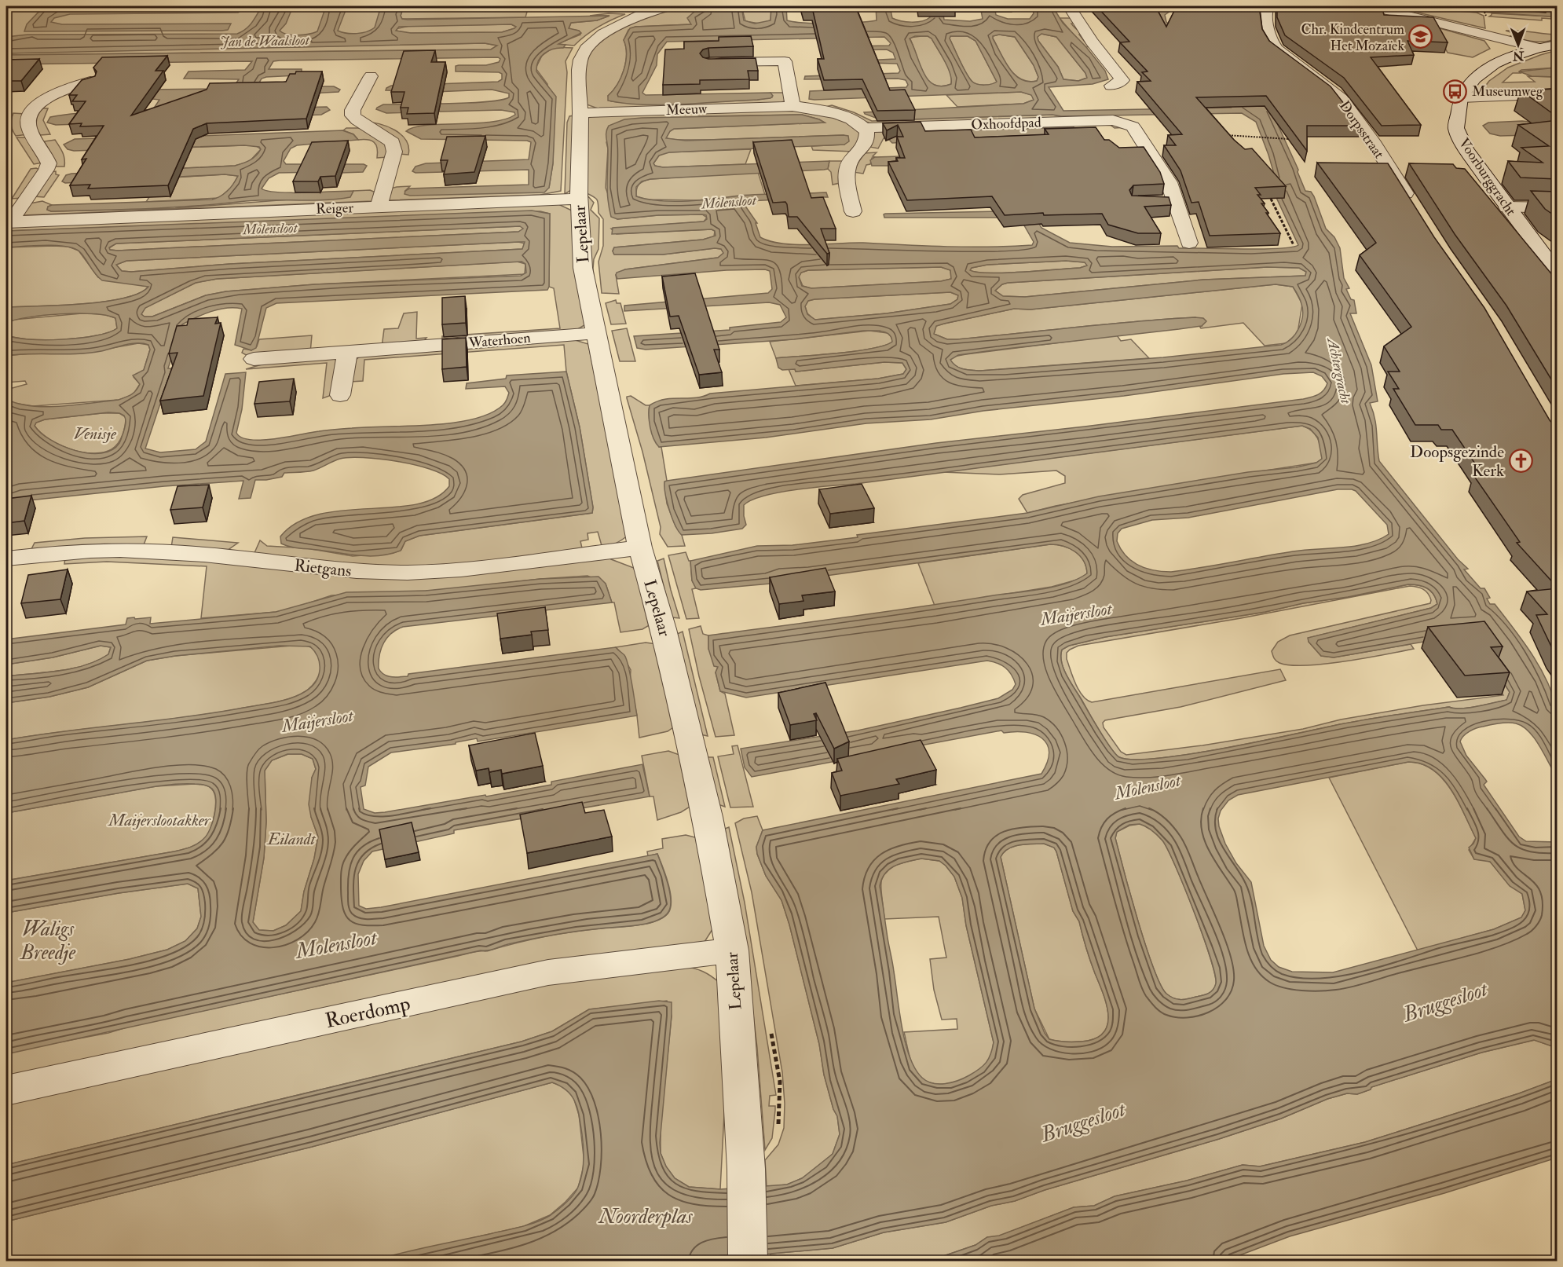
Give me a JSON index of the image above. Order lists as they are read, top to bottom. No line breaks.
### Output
{"streets":{"street":["Meeuw","Oxhoofdpad","Dorpsstraat","Voorburggracht","Reiger","Lepelaar","Waterhoen","Rietgans","Roerdomp"]},"crossings":[["Meeuw","Oxhoofdpad"],["Meeuw","Lepelaar"],["Reiger","Lepelaar"],["Lepelaar","Waterhoen"],["Lepelaar","Rietgans"],["Lepelaar","Roerdomp"]],"water":["Jan de Waalsloot","Molensloot","Achtergracht","Maijersloot","Bruggesloot","Noorderplas"],"parks":["Venisje","Maijerslootakker","Eilandt","Waligs Breedje"],"places":{"school or university":["Chr. Kindcentrum Het Mozaïek"],"bus stop":["Museumweg"],"church":["Doopsgezinde Kerk"]},"north":"bottom"}
